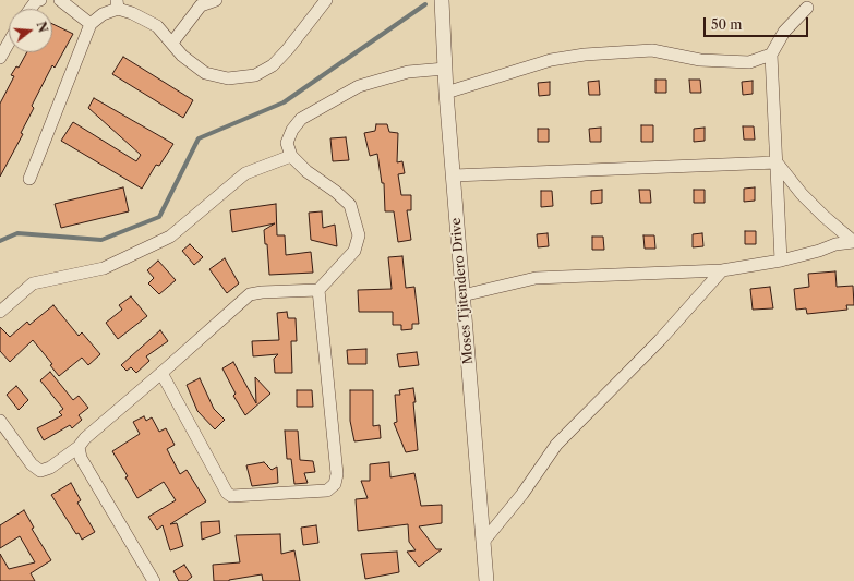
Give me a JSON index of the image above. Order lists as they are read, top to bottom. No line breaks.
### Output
{"streets":{"street":["Moses Tjitendero Drive"]},"scale_bar":"50 m","north":"right"}
